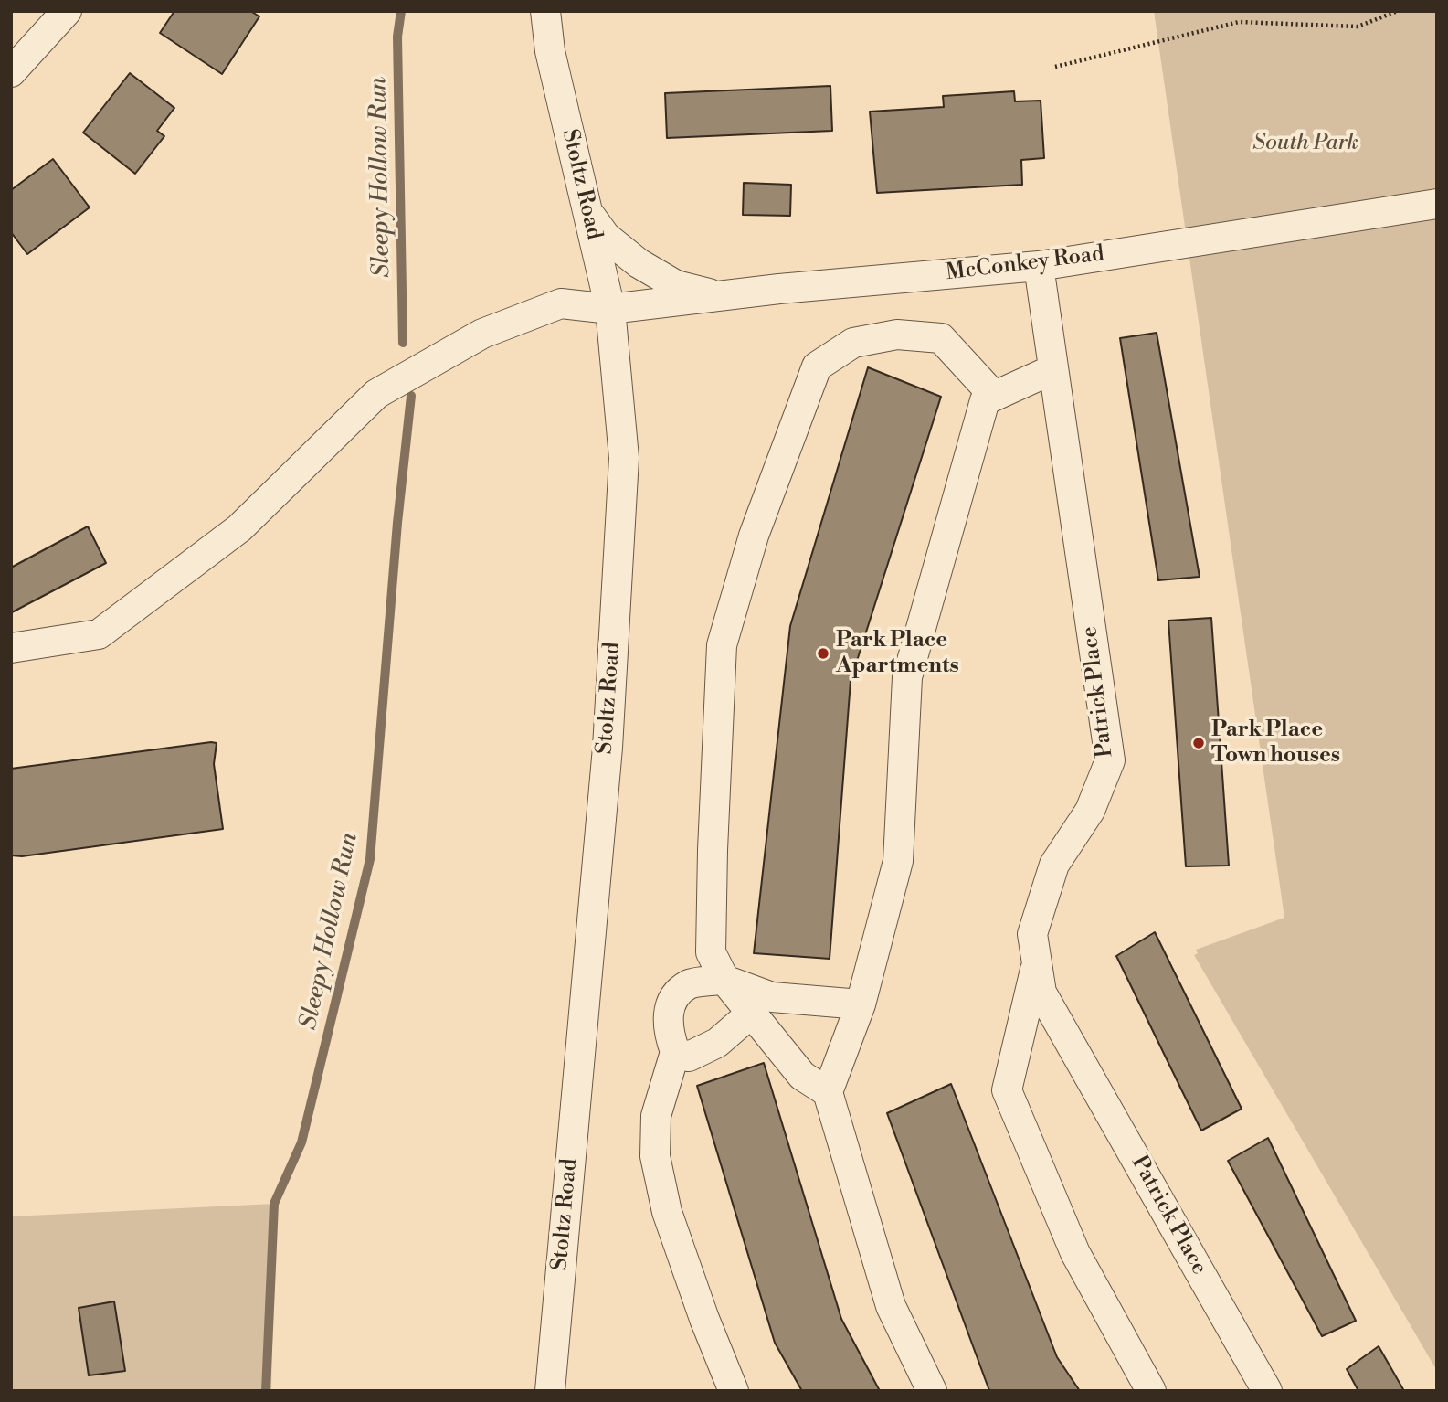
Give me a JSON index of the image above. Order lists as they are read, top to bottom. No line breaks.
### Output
{"streets":{"street":["Stoltz Road","McConkey Road","Patrick Place"]},"crossings":[["Stoltz Road","McConkey Road"],["McConkey Road","Patrick Place"]],"water":["Sleepy Hollow Run"],"parks":["South Park"],"places":["Park Place Apartments","Park Place Town houses"]}
